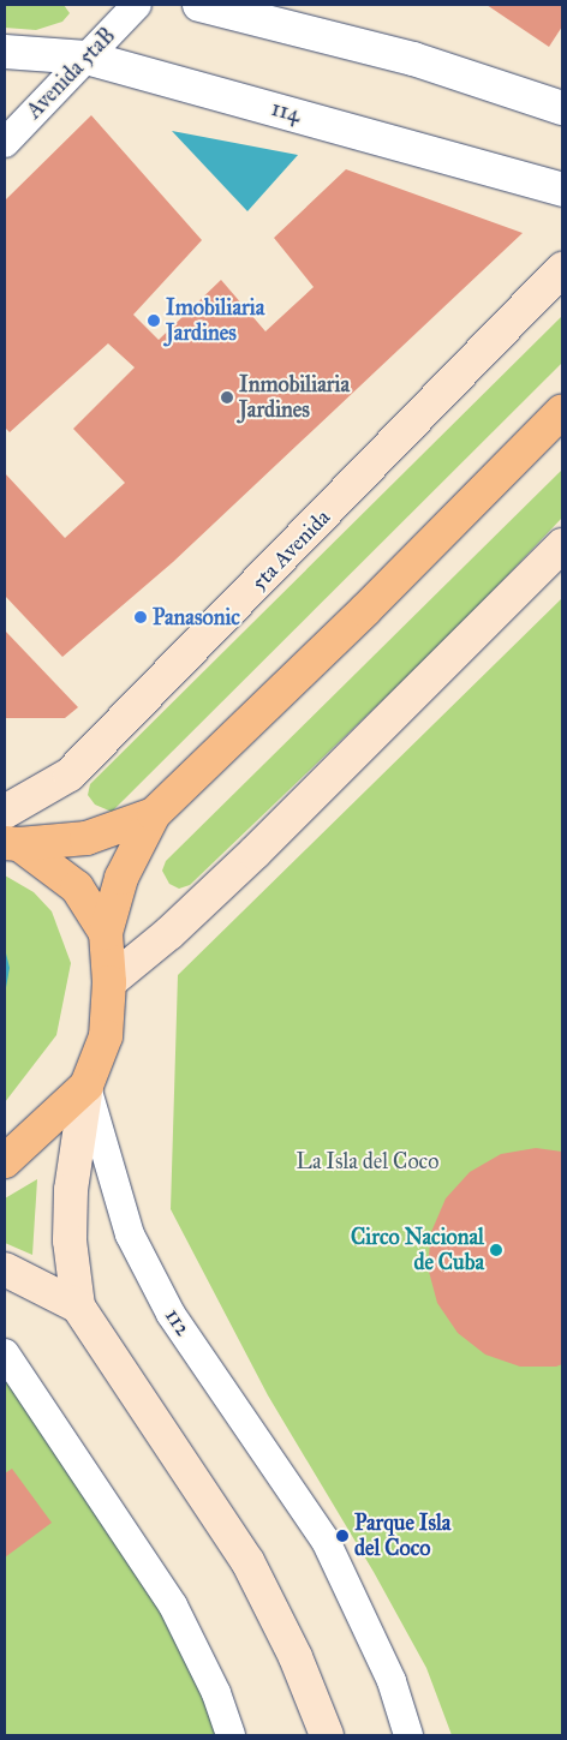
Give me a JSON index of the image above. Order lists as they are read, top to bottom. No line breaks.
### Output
{"streets":{"main road":["5ta Avenida"],"street":["Avenida 5taB","114","112"]},"crossings":[["Avenida 5taB","114"]],"parks":["La Isla del Coco"],"places":["Imobiliaria Jardines","Inmobiliaria Jardines","Panasonic","Circo Nacional de Cuba","Parque Isla del Coco"]}
